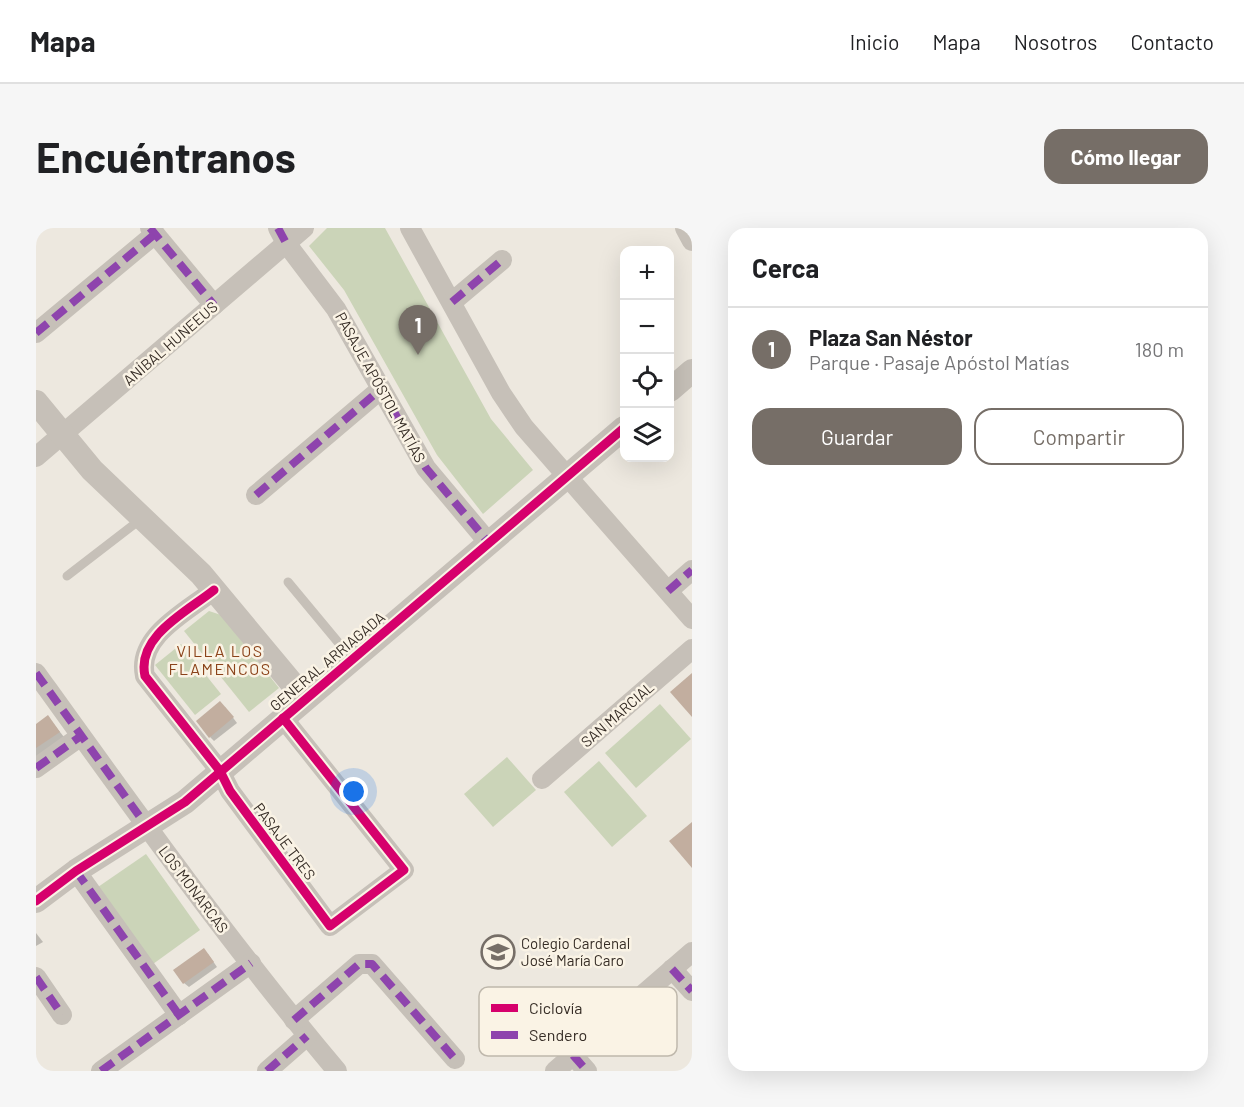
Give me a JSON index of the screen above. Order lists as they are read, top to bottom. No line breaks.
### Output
{"streets":{"street":["ANÍBAL HUNEEUS","PASAJE APÓSTOL MATÍAS","GENERAL ARRIAGADA","SAN MARCIAL","PASAJE TRES","LOS MONARCAS"]},"crossings":[["ANÍBAL HUNEEUS","PASAJE APÓSTOL MATÍAS"],["PASAJE APÓSTOL MATÍAS","GENERAL ARRIAGADA"],["GENERAL ARRIAGADA","PASAJE TRES"],["GENERAL ARRIAGADA","LOS MONARCAS"]],"districts":["VILLA LOS FLAMENCOS"],"places":{"school or university":["Colegio Cardenal José María Caro"]},"legend":["Ciclovía","Sendero"],"page":{"header":"Mapa","nav":["Inicio","Mapa","Nosotros","Contacto"],"buttons":["Cómo llegar",["Guardar","Compartir"]],"title":"Encuéntranos","heading":"Cerca","map_buttons":["+","−"],"pins":"1","list":[{"mark":"1","name":"Plaza San Néstor","note":"Parque · Pasaje Apóstol Matías","value":"180 m"}]}}
